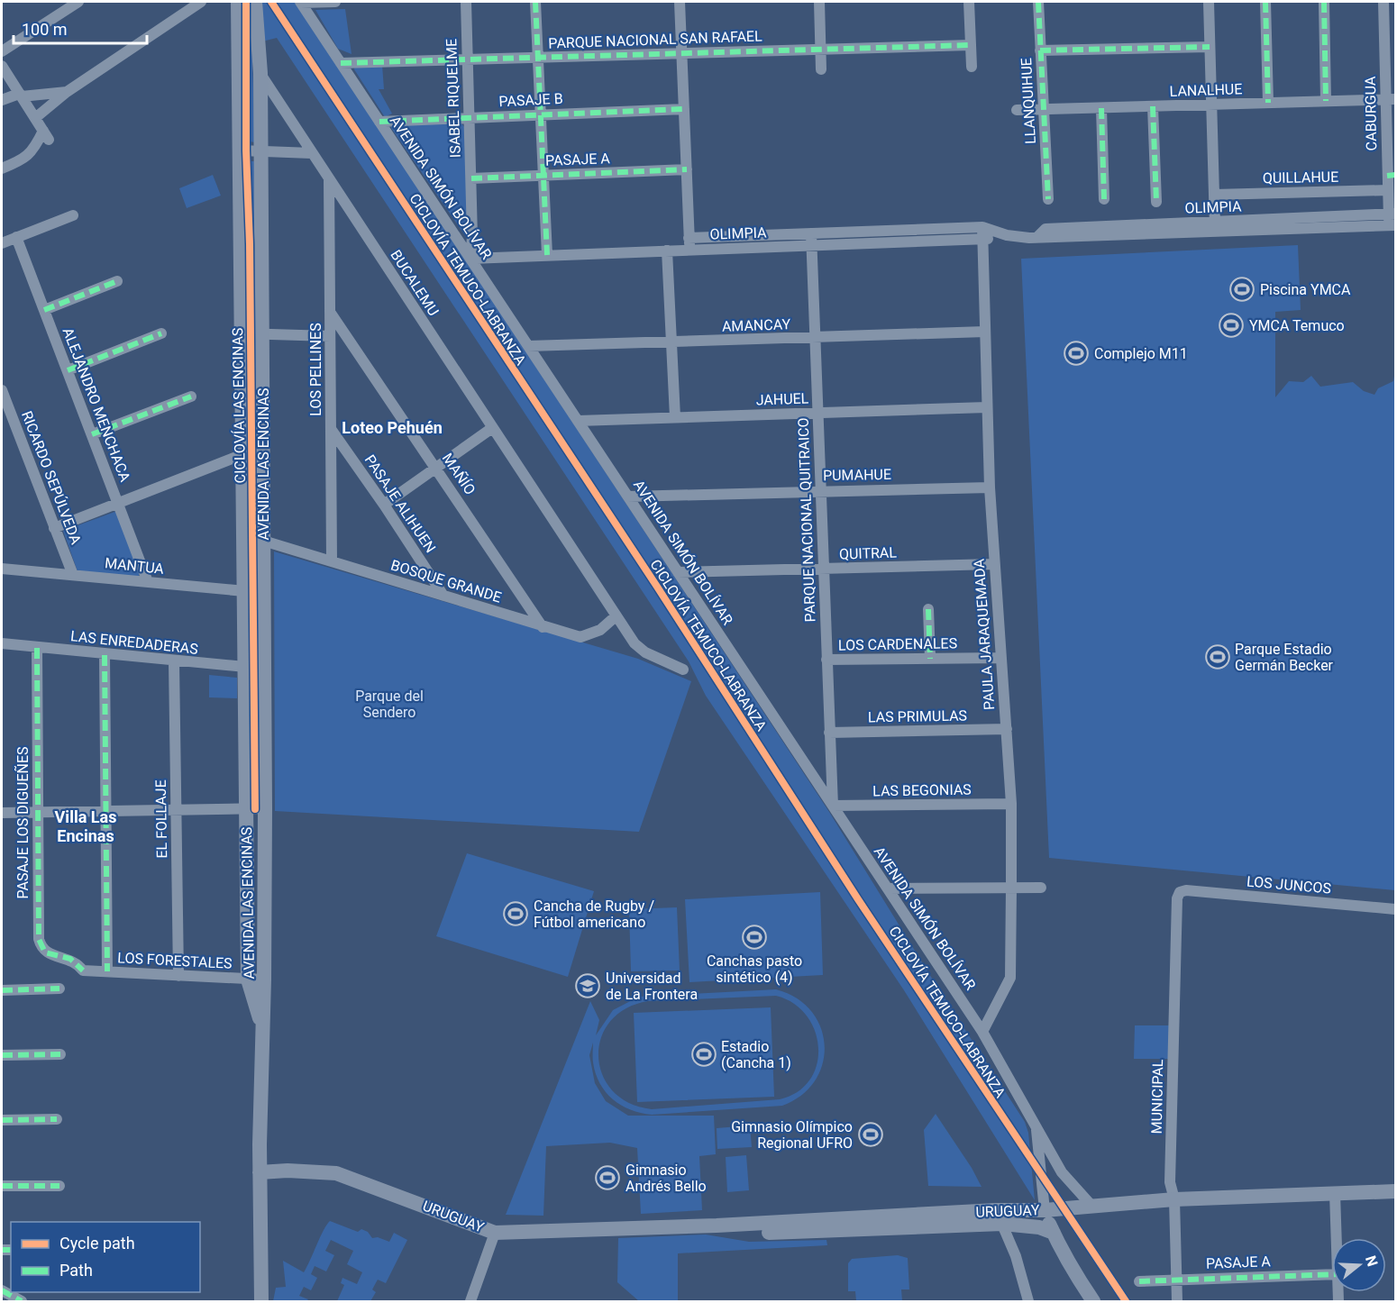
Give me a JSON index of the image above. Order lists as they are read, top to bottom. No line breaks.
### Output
{"streets":{"main road":["AVENIDA LAS ENCINAS","URUGUAY"],"street":["PARQUE NACIONAL SAN RAFAEL","LANALHUE","ISABEL RIQUELME","PASAJE B","LLANQUIHUE","CABURGUA","PASAJE A","QUILLAHUE","AVENIDA SIMÓN BOLÍVAR","OLIMPIA","BUCALEMU","AMANCAY","LOS PELLINES","JAHUEL","ALEJANDRO MENCHACA","MAÑÍO","PUMAHUE","RICARDO SEPÚLVEDA","PASAJE ALIHUEN","PARQUE NACIONAL QUITRAICO","QUITRAL","MANTUA","BOSQUE GRANDE","PAULA JARAQUEMADA","LAS ENREDADERAS","LOS CARDENALES","LAS PRIMULAS","LAS BEGONIAS","EL FOLLAJE","PASAJE LOS DIGUEÑES","LOS JUNCOS","LOS FORESTALES","MUNICIPAL"],"cycle path":["CICLOVÍA TEMUCO-LABRANZA","CICLOVÍA LAS ENCINAS"]},"crossings":[["PARQUE NACIONAL SAN RAFAEL","ISABEL RIQUELME"],["PARQUE NACIONAL SAN RAFAEL","AVENIDA SIMÓN BOLÍVAR"],["LANALHUE","LLANQUIHUE"],["LANALHUE","CABURGUA"],["ISABEL RIQUELME","PASAJE B"],["ISABEL RIQUELME","PASAJE A"],["ISABEL RIQUELME","AVENIDA SIMÓN BOLÍVAR"],["ISABEL RIQUELME","OLIMPIA"],["PASAJE B","AVENIDA SIMÓN BOLÍVAR"],["CABURGUA","QUILLAHUE"],["CABURGUA","OLIMPIA"],["PASAJE A","MUNICIPAL"],["AVENIDA SIMÓN BOLÍVAR","OLIMPIA"],["AVENIDA SIMÓN BOLÍVAR","AMANCAY"],["AVENIDA SIMÓN BOLÍVAR","JAHUEL"],["AVENIDA SIMÓN BOLÍVAR","PUMAHUE"],["AVENIDA SIMÓN BOLÍVAR","PARQUE NACIONAL QUITRAICO"],["AVENIDA SIMÓN BOLÍVAR","QUITRAL"],["AVENIDA SIMÓN BOLÍVAR","PAULA JARAQUEMADA"],["AVENIDA SIMÓN BOLÍVAR","LAS BEGONIAS"],["AVENIDA SIMÓN BOLÍVAR","URUGUAY"],["OLIMPIA","PARQUE NACIONAL QUITRAICO"],["OLIMPIA","PAULA JARAQUEMADA"],["BUCALEMU","LOS PELLINES"],["BUCALEMU","AVENIDA LAS ENCINAS"],["BUCALEMU","BOSQUE GRANDE"],["AMANCAY","PARQUE NACIONAL QUITRAICO"],["AMANCAY","PAULA JARAQUEMADA"],["LOS PELLINES","MAÑÍO"],["LOS PELLINES","PASAJE ALIHUEN"],["LOS PELLINES","BOSQUE GRANDE"],["JAHUEL","PARQUE NACIONAL QUITRAICO"],["JAHUEL","PAULA JARAQUEMADA"],["ALEJANDRO MENCHACA","MANTUA"],["AVENIDA LAS ENCINAS","MANTUA"],["AVENIDA LAS ENCINAS","BOSQUE GRANDE"],["AVENIDA LAS ENCINAS","LAS ENREDADERAS"],["AVENIDA LAS ENCINAS","LOS FORESTALES"],["AVENIDA LAS ENCINAS","URUGUAY"],["MAÑÍO","BOSQUE GRANDE"],["PUMAHUE","PARQUE NACIONAL QUITRAICO"],["PUMAHUE","PAULA JARAQUEMADA"],["RICARDO SEPÚLVEDA","MANTUA"],["PASAJE ALIHUEN","BOSQUE GRANDE"],["PARQUE NACIONAL QUITRAICO","QUITRAL"],["PARQUE NACIONAL QUITRAICO","LOS CARDENALES"],["PARQUE NACIONAL QUITRAICO","LAS PRIMULAS"],["PARQUE NACIONAL QUITRAICO","LAS BEGONIAS"],["QUITRAL","PAULA JARAQUEMADA"],["PAULA JARAQUEMADA","LOS CARDENALES"],["PAULA JARAQUEMADA","LAS PRIMULAS"],["PAULA JARAQUEMADA","LAS BEGONIAS"],["LAS ENREDADERAS","EL FOLLAJE"],["LAS ENREDADERAS","PASAJE LOS DIGUEÑES"],["EL FOLLAJE","LOS FORESTALES"],["PASAJE LOS DIGUEÑES","LOS FORESTALES"],["LOS JUNCOS","MUNICIPAL"],["MUNICIPAL","URUGUAY"]],"districts":["Loteo Pehuén","Villa Las Encinas"],"parks":["Parque del Sendero"],"places":{"sports":["Piscina YMCA","YMCA Temuco","Complejo M11","Parque Estadio Germán Becker","Cancha de Rugby / Fútbol americano","Canchas pasto sintético (4)","Estadio (Cancha 1)","Gimnasio Olímpico Regional UFRO","Gimnasio Andrés Bello"],"school or university":["Universidad de La Frontera"]},"legend":["Cycle path","Path"],"scale_bar":"100 m","north":"right"}
